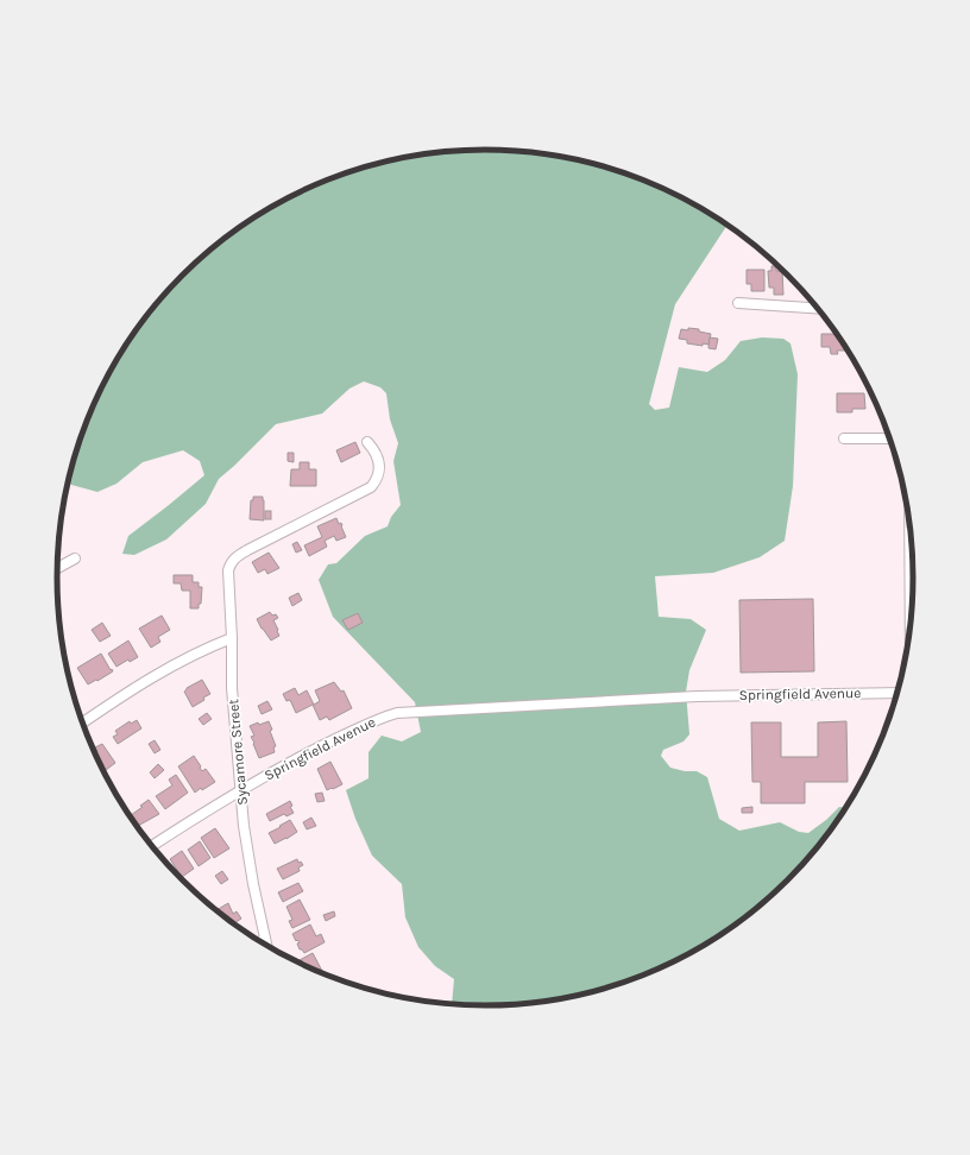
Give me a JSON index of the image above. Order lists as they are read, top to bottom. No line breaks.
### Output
{"streets":{"street":["Springfield Avenue","Sycamore Street"]},"crossings":[["Springfield Avenue","Sycamore Street"]]}
